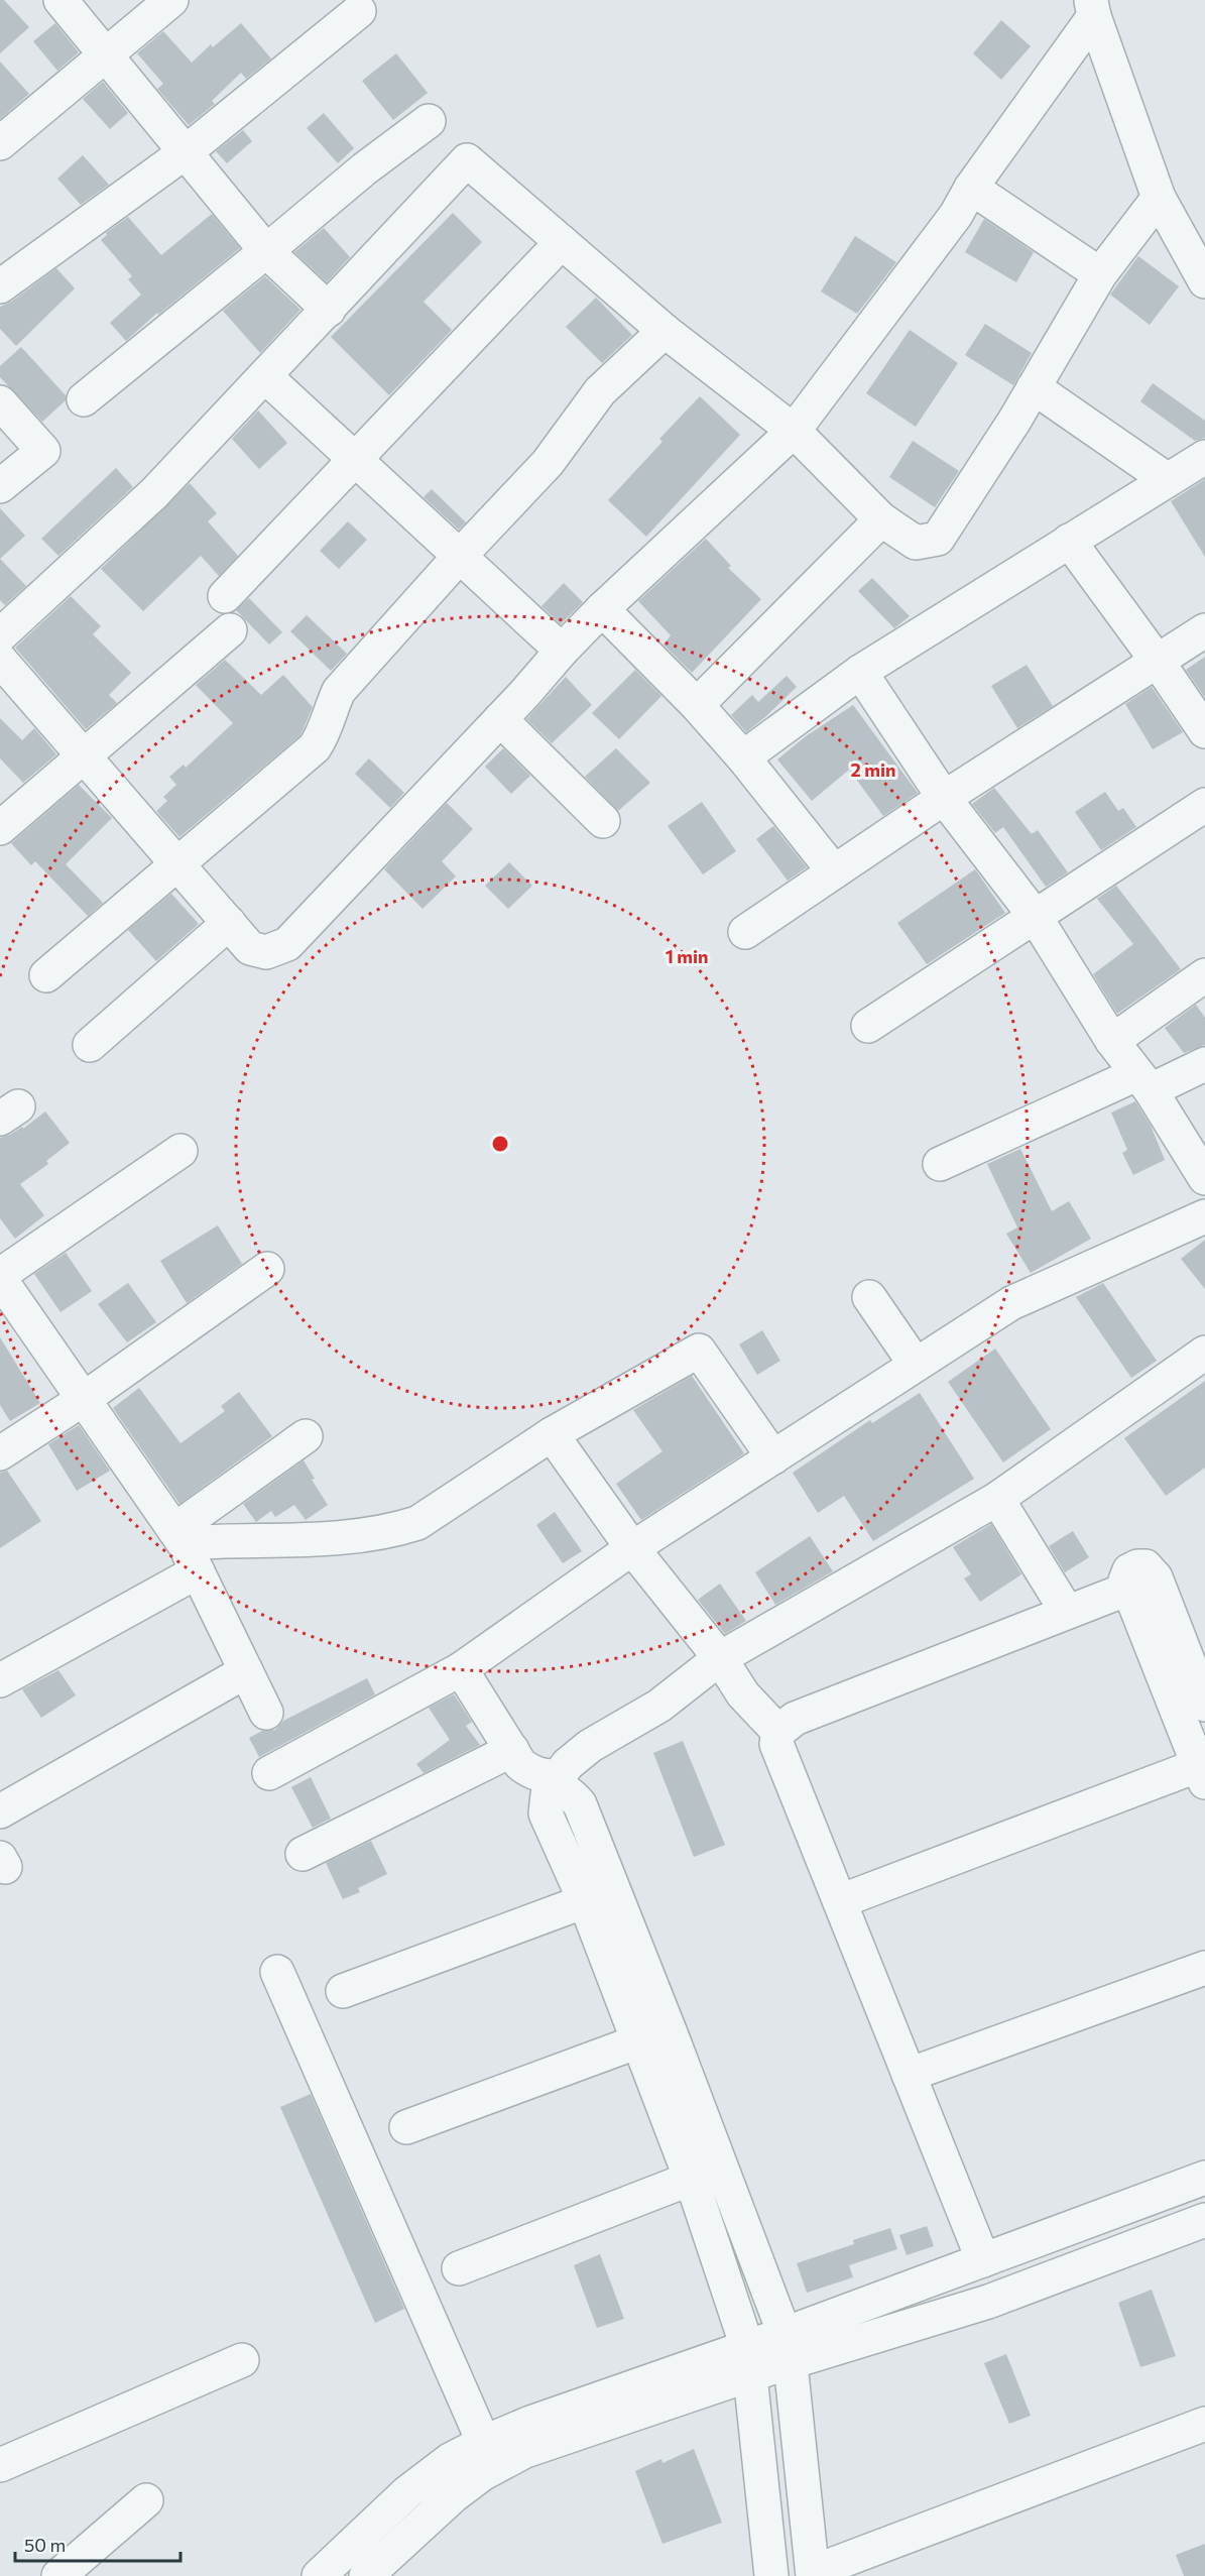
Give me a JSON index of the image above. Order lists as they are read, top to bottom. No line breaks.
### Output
{"scale_bar":"50 m","rings":["2 min","1 min"]}
